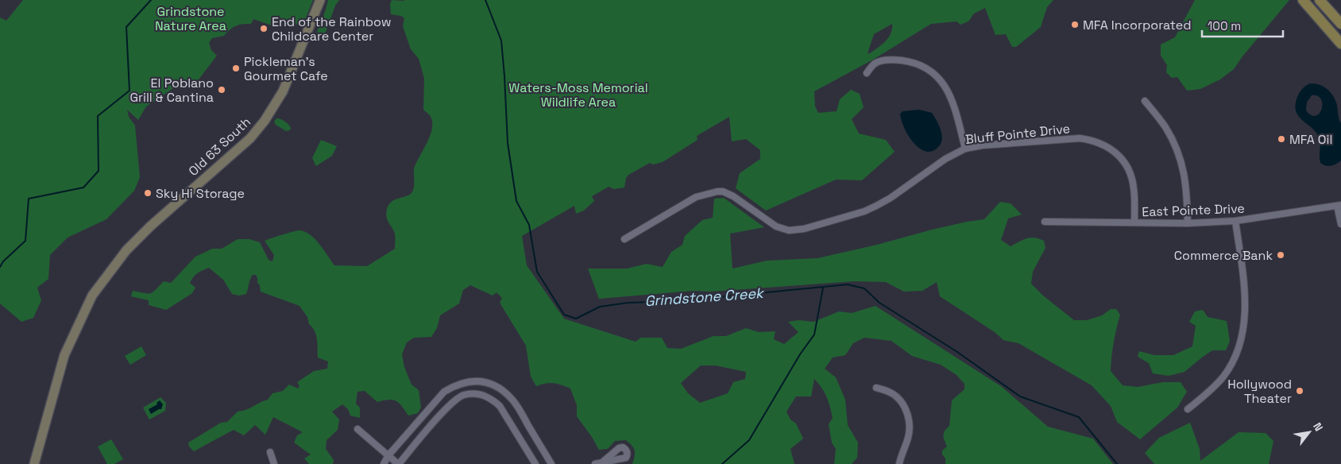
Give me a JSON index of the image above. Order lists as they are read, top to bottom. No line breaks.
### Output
{"streets":{"main road":["Old 63 South"],"street":["Bluff Pointe Drive","East Pointe Drive"]},"crossings":[["Bluff Pointe Drive","East Pointe Drive"]],"water":["Grindstone Creek"],"parks":["Grindstone Nature Area","Waters-Moss Memorial Wildlife Area"],"places":["MFA Incorporated","End of the Rainbow Childcare Center","Pickleman's Gourmet Cafe","El Poblano Grill & Cantina","MFA Oil","Sky Hi Storage","Commerce Bank","Hollywood Theater"],"scale_bar":"100 m","north":"top right"}
